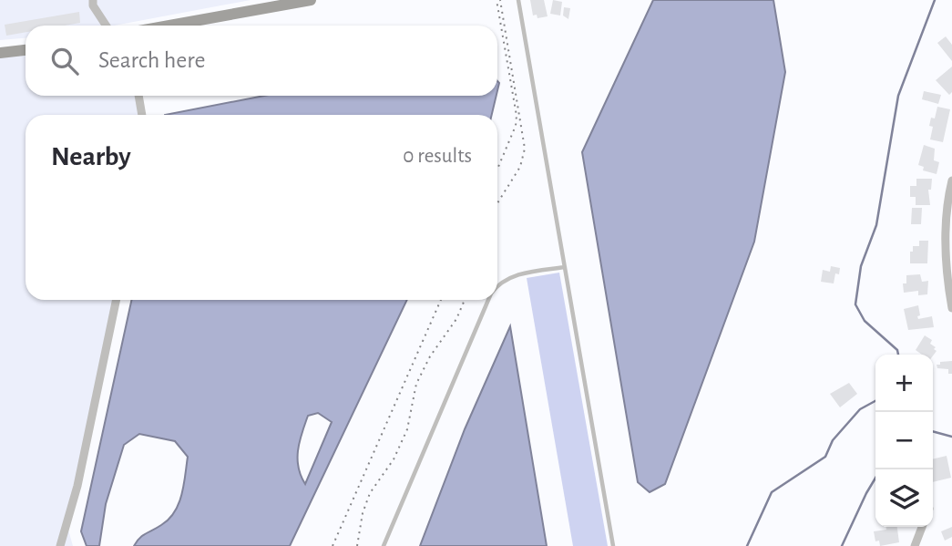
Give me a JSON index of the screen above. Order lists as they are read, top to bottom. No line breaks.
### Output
{"page":{"search":"Search here","heading":["Nearby","0 results"],"map_buttons":["+","−"]}}
